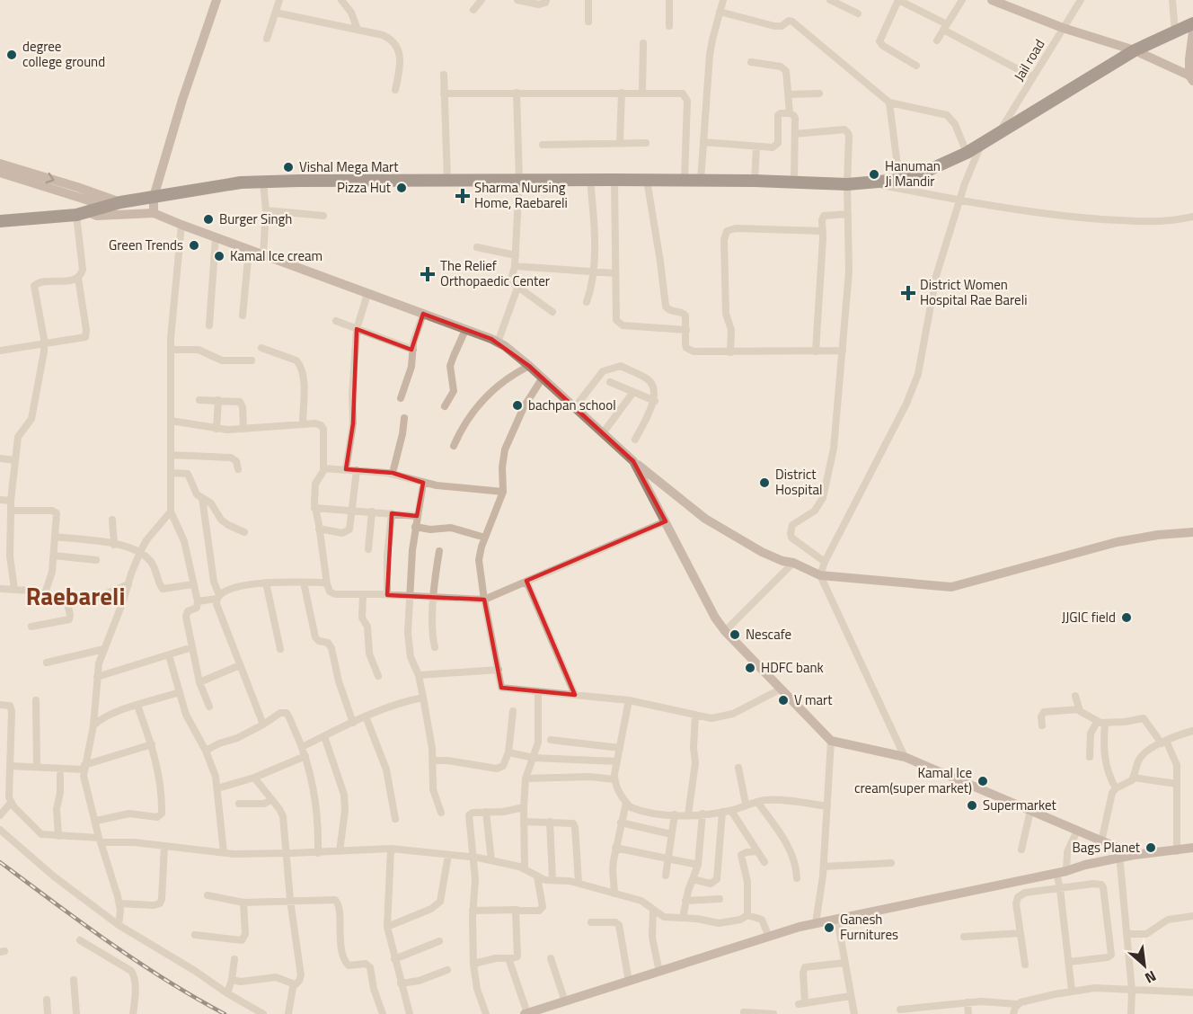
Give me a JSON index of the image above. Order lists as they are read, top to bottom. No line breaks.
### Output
{"streets":{"street":["Jail road"]},"districts":["Raebareli"],"places":{"other":["degree college ground","Vishal Mega Mart","Hanuman Ji Mandir","Pizza Hut","Burger Singh","Green Trends","Kamal Ice cream","bachpan school","District Hospital","JJGIC field","Nescafe","HDFC bank","V mart","Kamal Ice cream(super market)","Supermarket","Bags Planet","Ganesh Furnitures"],"health":["Sharma Nursing Home, Raebareli","The Relief Orthopaedic Center","District Women Hospital Rae Bareli"]},"north":"bottom right"}
